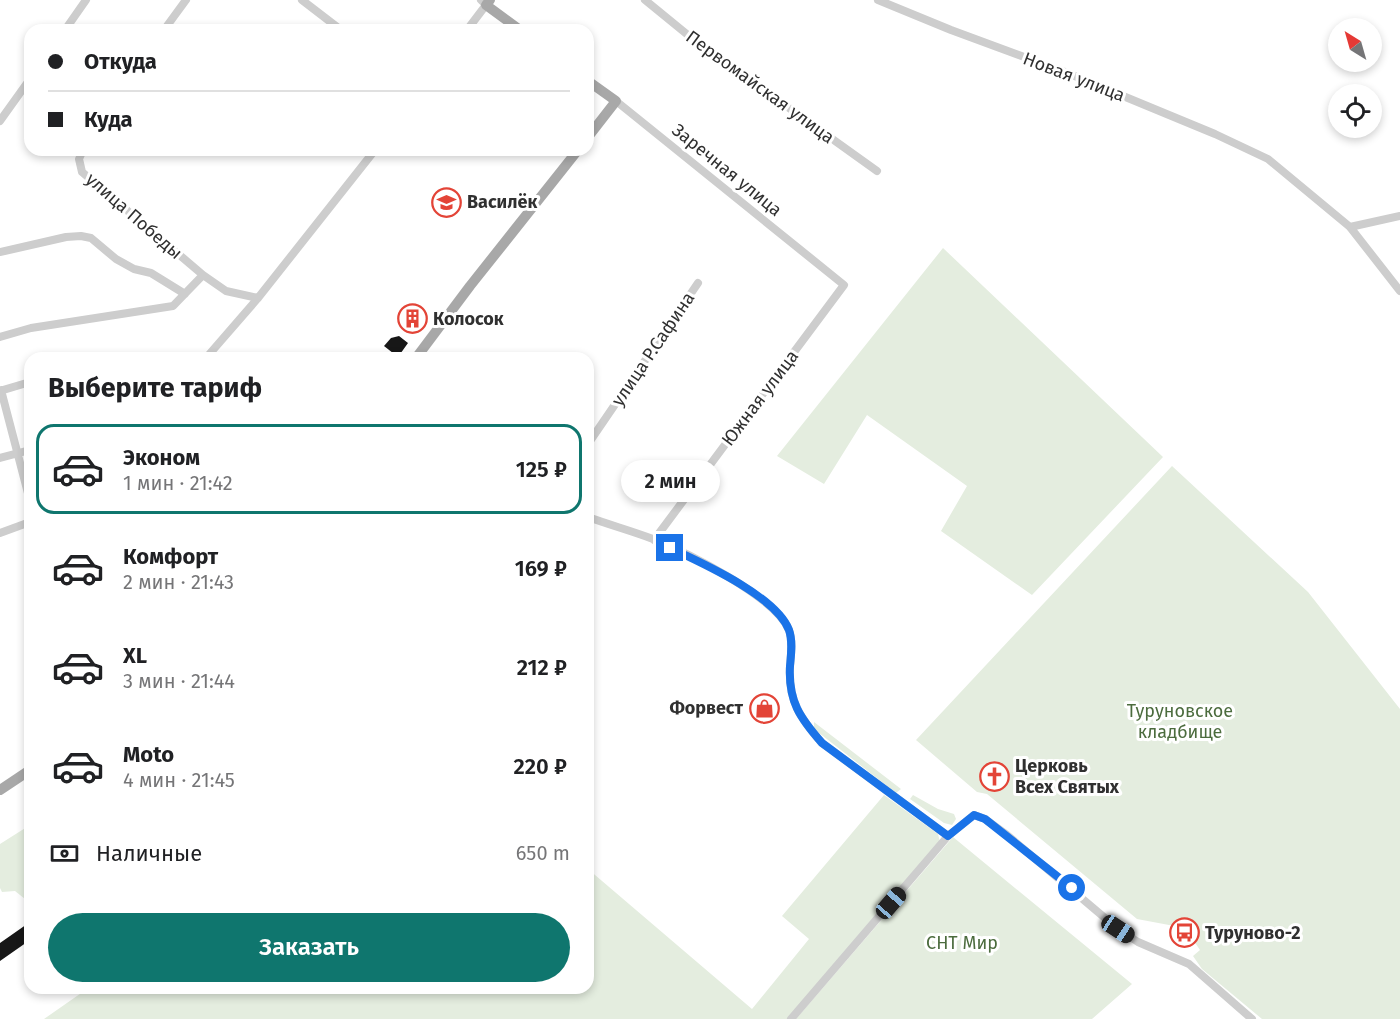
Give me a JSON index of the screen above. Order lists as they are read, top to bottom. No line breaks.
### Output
{"streets":{"main road":["Заречная улица"],"street":["Новая улица","Первомайская улица","улица Победы","улица Р.Сафина","Южная улица"]},"crossings":[["Заречная улица","Южная улица"]],"parks":["Туруновское кладбище","СНТ Мир"],"places":{"school or university":["Василёк"],"building":["Колосок"],"shop":["Форвест"],"church":["Церковь Всех Святых"],"bus stop":["Туруново-2"]},"north":"top left","page":{"banner":["Откуда","Куда"],"heading":"Выберите тариф","list":[{"name":"Эконом","note":"1 мин · 21:42","value":"125 ₽"},{"name":"Комфорт","note":"2 мин · 21:43","value":"169 ₽"},{"name":"XL","note":"3 мин · 21:44","value":"212 ₽"},{"name":"Moto","note":"4 мин · 21:45","value":"220 ₽"}],"bubble":"2 мин","pay":["Наличные","650 m"],"buttons":"Заказать"}}
